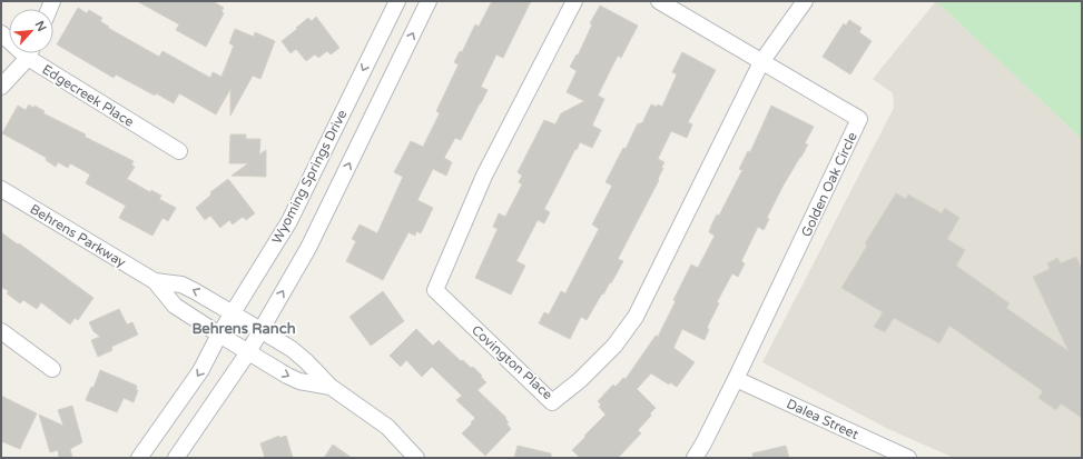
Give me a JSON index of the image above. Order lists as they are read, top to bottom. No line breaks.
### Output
{"streets":{"street":["Edgecreek Place","Wyoming Springs Drive","Golden Oak Circle","Behrens Parkway","Covington Place","Dalea Street"]},"crossings":[["Wyoming Springs Drive","Behrens Parkway"],["Golden Oak Circle","Covington Place"],["Golden Oak Circle","Dalea Street"]],"districts":["Behrens Ranch"],"north":"top right"}
